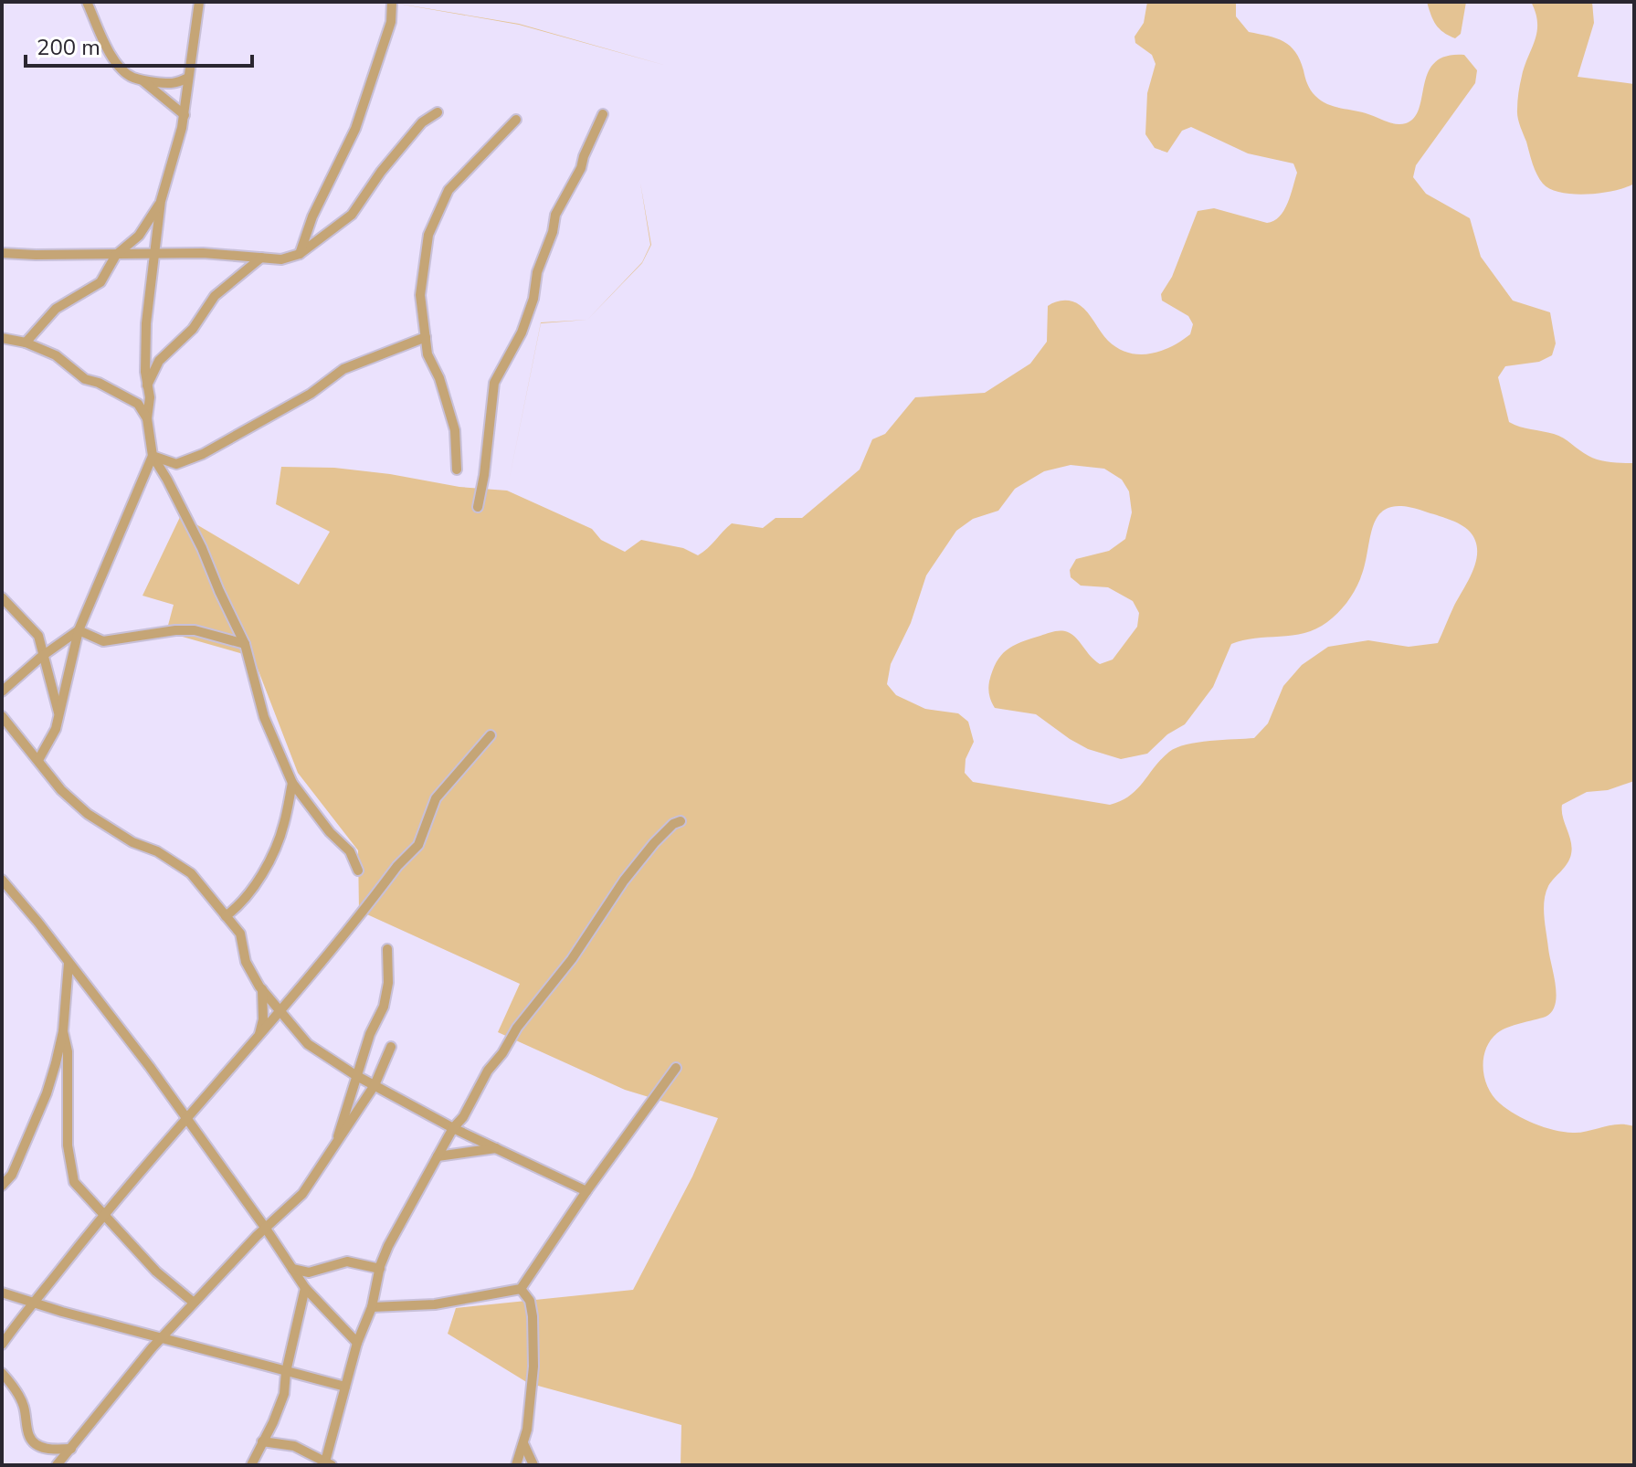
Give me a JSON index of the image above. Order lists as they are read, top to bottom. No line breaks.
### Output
{"scale_bar":"200 m"}
